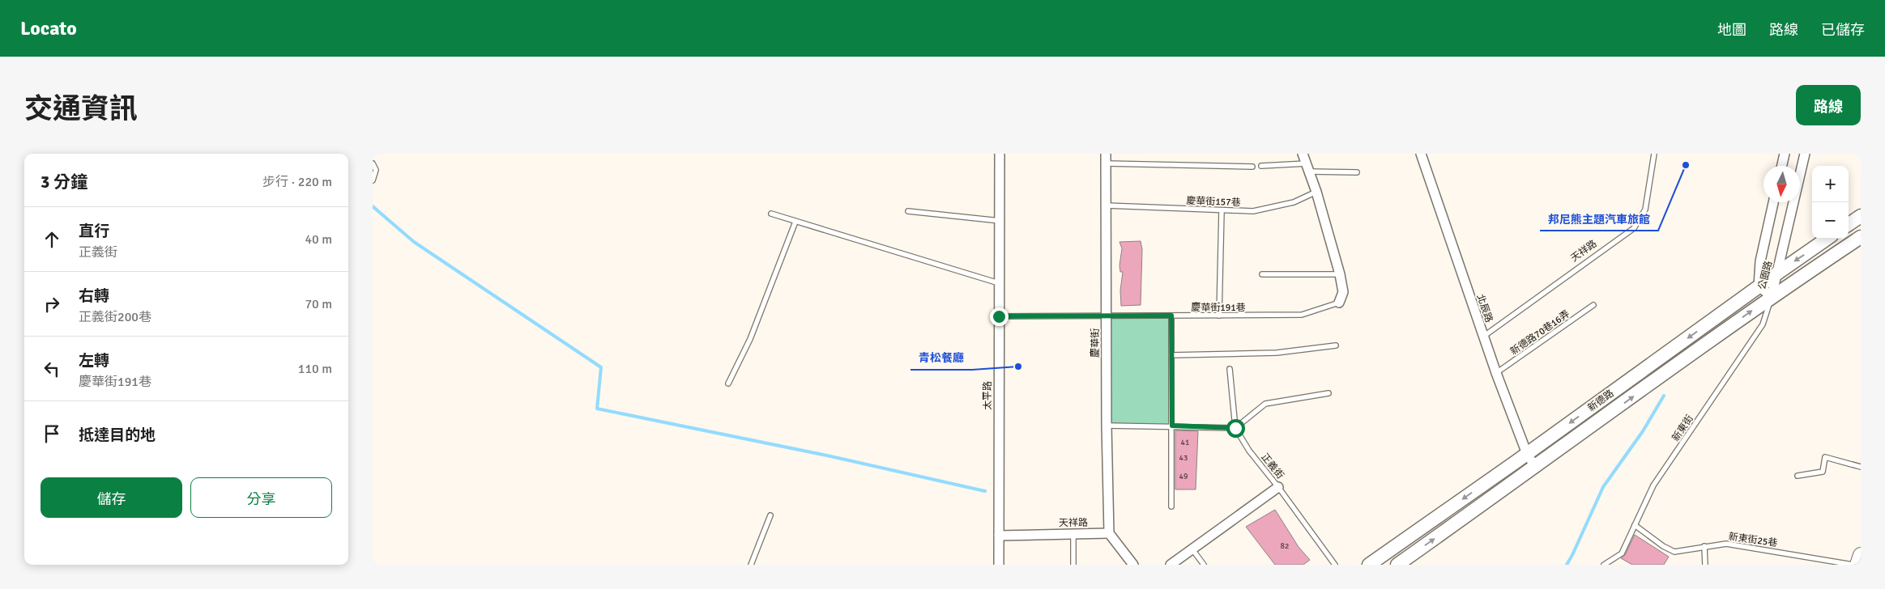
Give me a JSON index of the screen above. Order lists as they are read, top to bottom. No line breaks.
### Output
{"streets":{"main road":["新德路"],"street":["天祥路","公園路","北辰路","慶華街","太平路"],"lane":["慶華街157巷","慶華街191巷","新德路70巷16弄","新東街","正義街","新東街25巷"]},"crossings":[["慶華街157巷","慶華街"],["天祥路","北辰路"],["天祥路","慶華街"],["天祥路","太平路"],["公園路","新德路"],["公園路","新東街"],["慶華街191巷","慶華街"],["慶華街191巷","太平路"],["北辰路","新德路70巷16弄"],["北辰路","新德路"],["新德路","新東街"],["新東街","新東街25巷"]],"places":["邦尼熊主題汽車旅館","青松餐廳"],"house_numbers":["41","43","49","82"],"north":"bottom","page":{"header":"Locato","nav":["地圖","路線","已儲存"],"title":"交通資訊","buttons":["路線",["儲存","分享"]],"heading":["3 分鐘","步行 · 220 m"],"map_buttons":["+","−"],"list":[["直行","正義街","40 m"],["右轉","正義街200巷","70 m"],["左轉","慶華街191巷","110 m"],"抵達目的地"]}}
